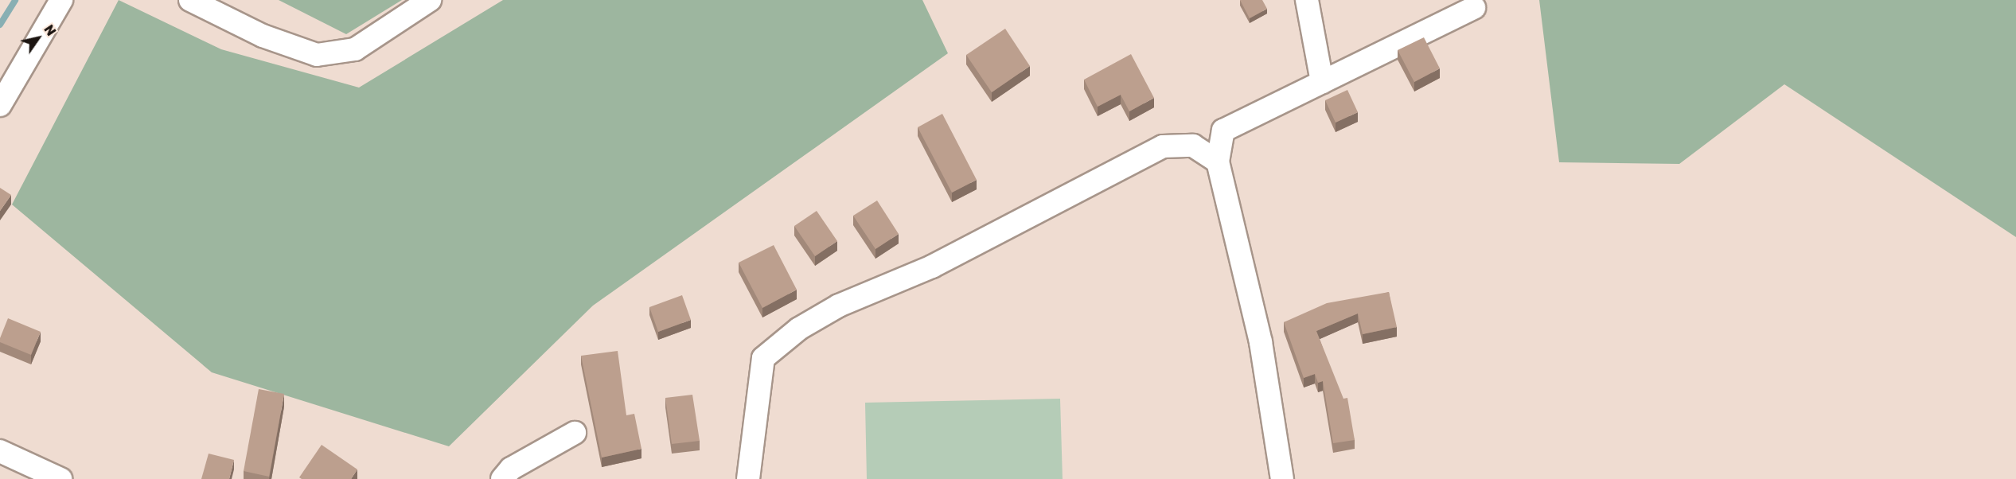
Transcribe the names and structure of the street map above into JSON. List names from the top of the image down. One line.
{"north":"top right"}
